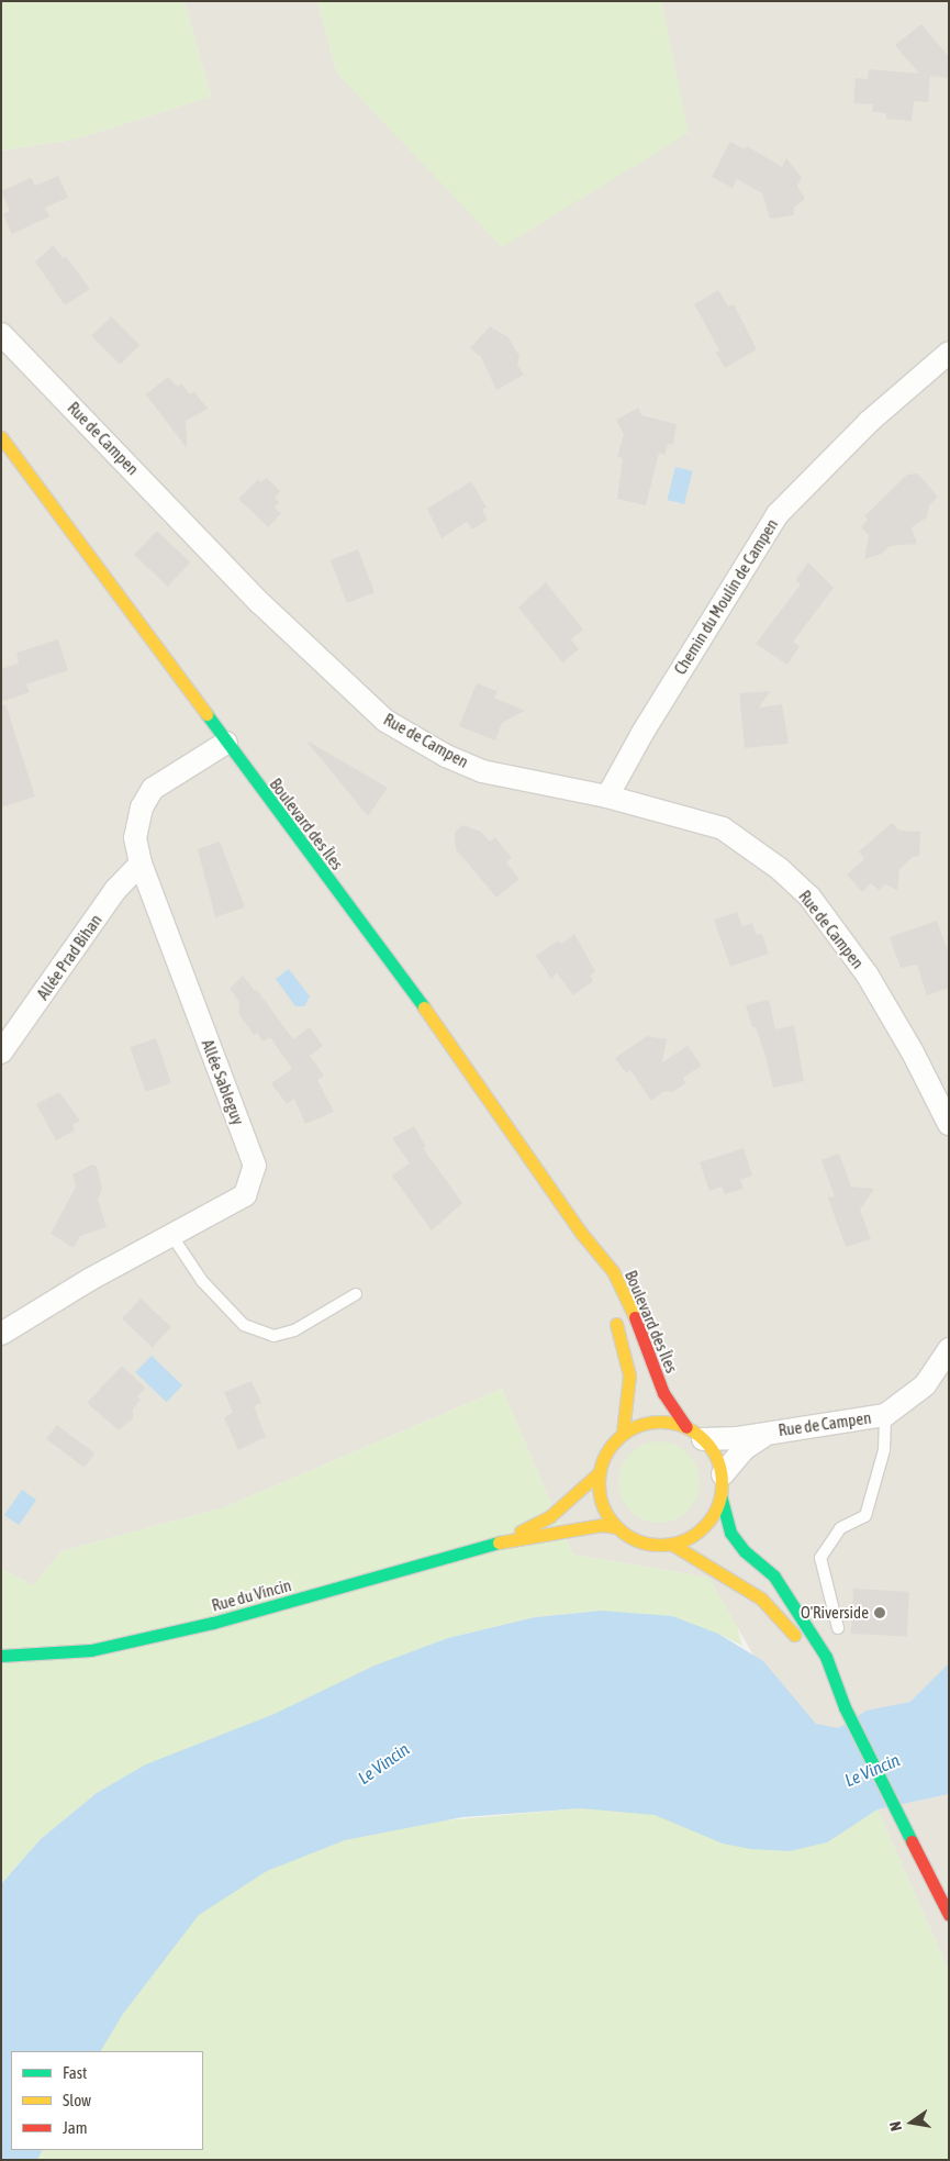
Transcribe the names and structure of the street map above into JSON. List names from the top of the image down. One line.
{"streets":{"main road":["Boulevard des Îles","Rue du Vincin"],"street":["Rue de Campen","Chemin du Moulin de Campen","Allée Prad Bihan","Allée Sableguy"]},"crossings":[["Rue de Campen","Chemin du Moulin de Campen"],["Rue de Campen","Boulevard des Îles"],["Rue de Campen","Rue du Vincin"],["Boulevard des Îles","Allée Sableguy"],["Boulevard des Îles","Rue du Vincin"],["Allée Prad Bihan","Allée Sableguy"]],"water":["Le Vincin"],"places":["O'Riverside"],"legend":["Fast","Slow","Jam"],"north":"left"}
